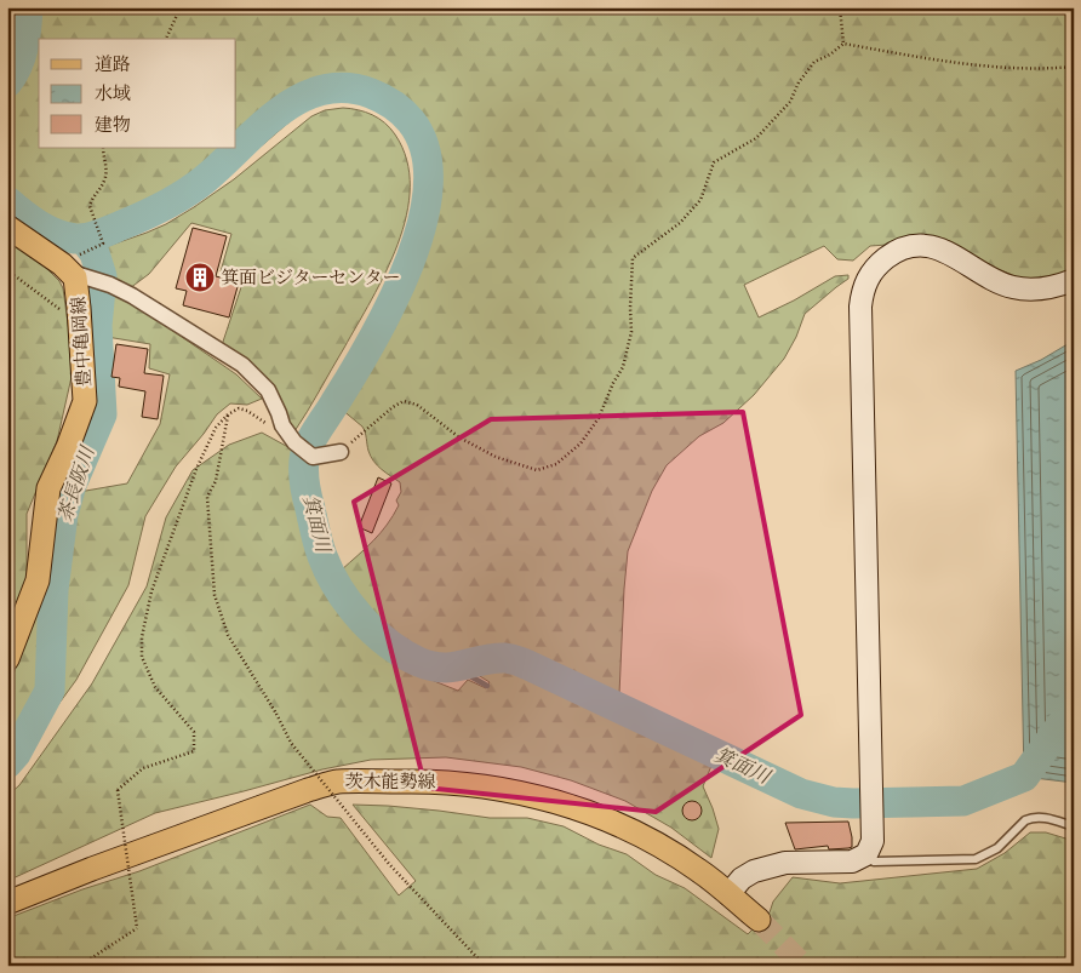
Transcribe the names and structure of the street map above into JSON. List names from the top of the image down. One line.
{"streets":{"main road":["豊中亀岡線","茨木能勢線"]},"water":["茶長阪川","箕面川"],"places":{"building":["箕面ビジターセンター"]},"legend":["道路","水域","建物"]}
